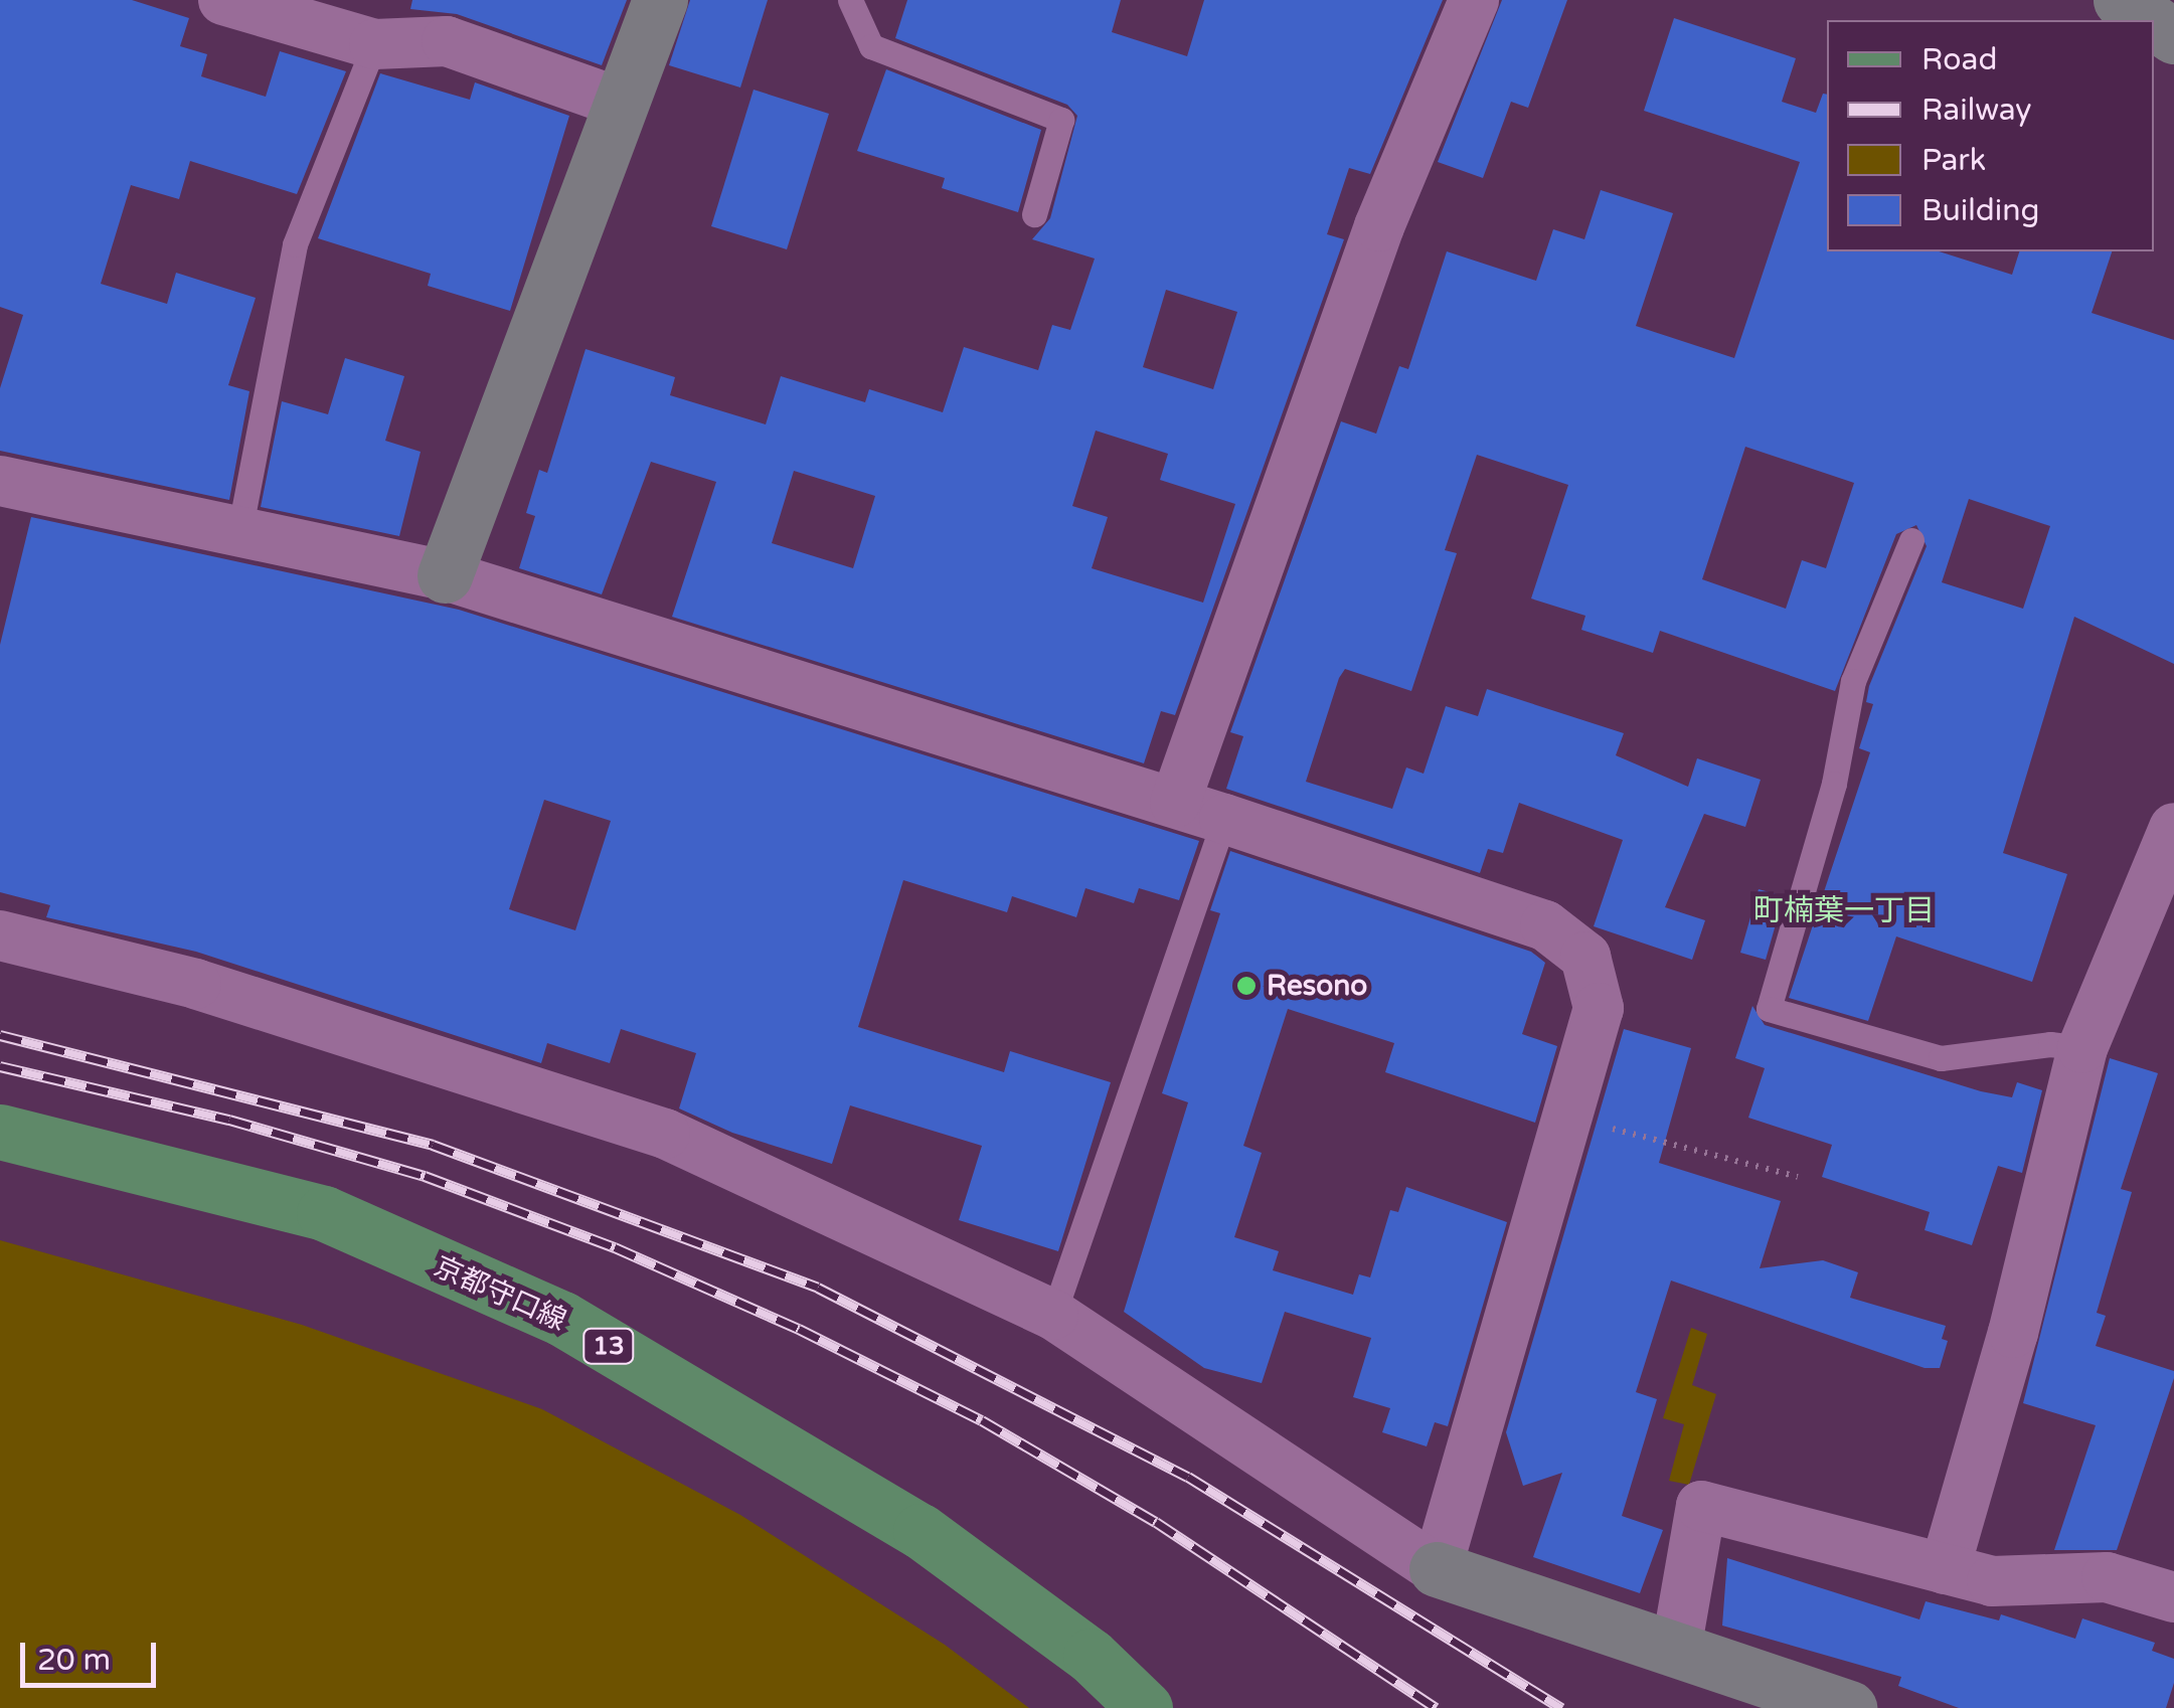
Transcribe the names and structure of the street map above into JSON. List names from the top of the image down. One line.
{"streets":{"main road":["京都守口線","13"]},"districts":["町楠葉一丁目"],"places":["Resono"],"legend":["Road","Railway","Park","Building"],"scale_bar":"20 m"}
